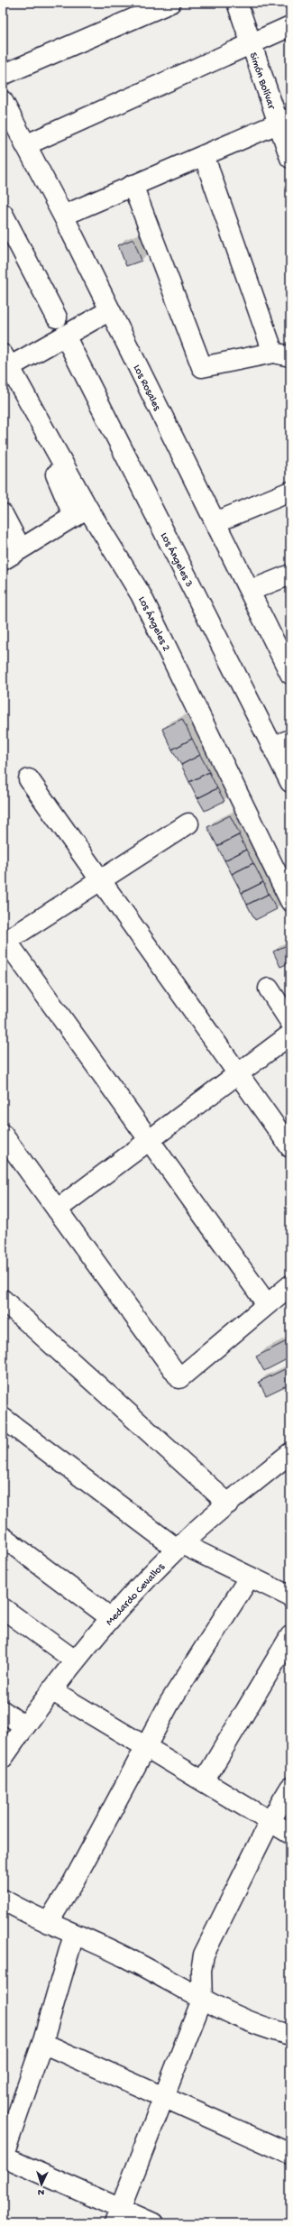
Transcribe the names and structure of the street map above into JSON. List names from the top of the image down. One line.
{"streets":{"street":["Simón Bolívar","Los Rosales","Los Ángeles 3","Los Ángeles 2","Medardo Cevallos"]},"north":"bottom"}
